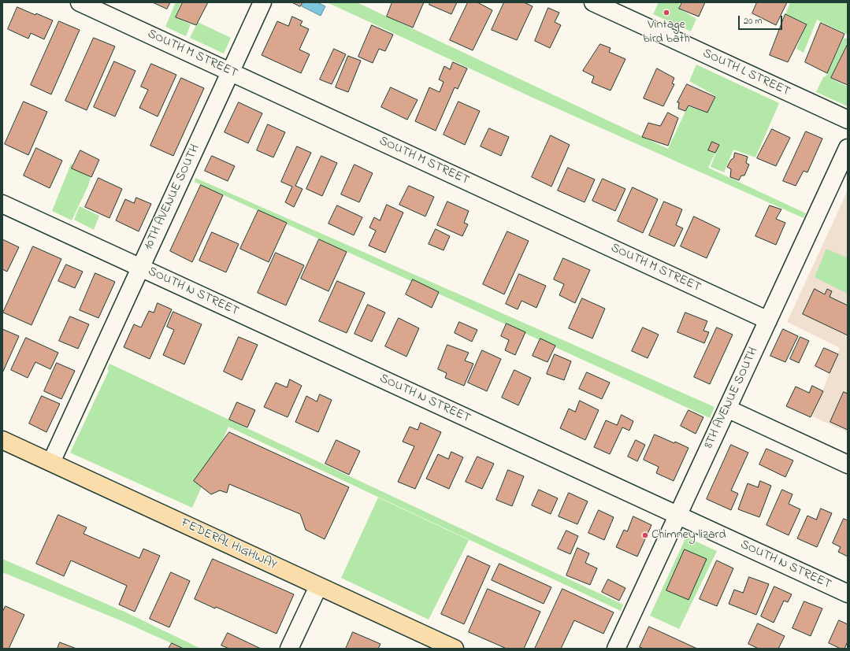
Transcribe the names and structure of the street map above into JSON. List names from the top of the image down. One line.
{"streets":{"main road":["FEDERAL HIGHWAY"],"street":["SOUTH M STREET","SOUTH L STREET","10TH AVENUE SOUTH","SOUTH N STREET","8TH AVENUE SOUTH"]},"crossings":[["SOUTH M STREET","10TH AVENUE SOUTH"],["SOUTH M STREET","8TH AVENUE SOUTH"],["10TH AVENUE SOUTH","SOUTH N STREET"],["10TH AVENUE SOUTH","FEDERAL HIGHWAY"],["SOUTH N STREET","8TH AVENUE SOUTH"]],"places":["Vintage bird bath","Chimney lizard"],"scale_bar":"20 m"}
